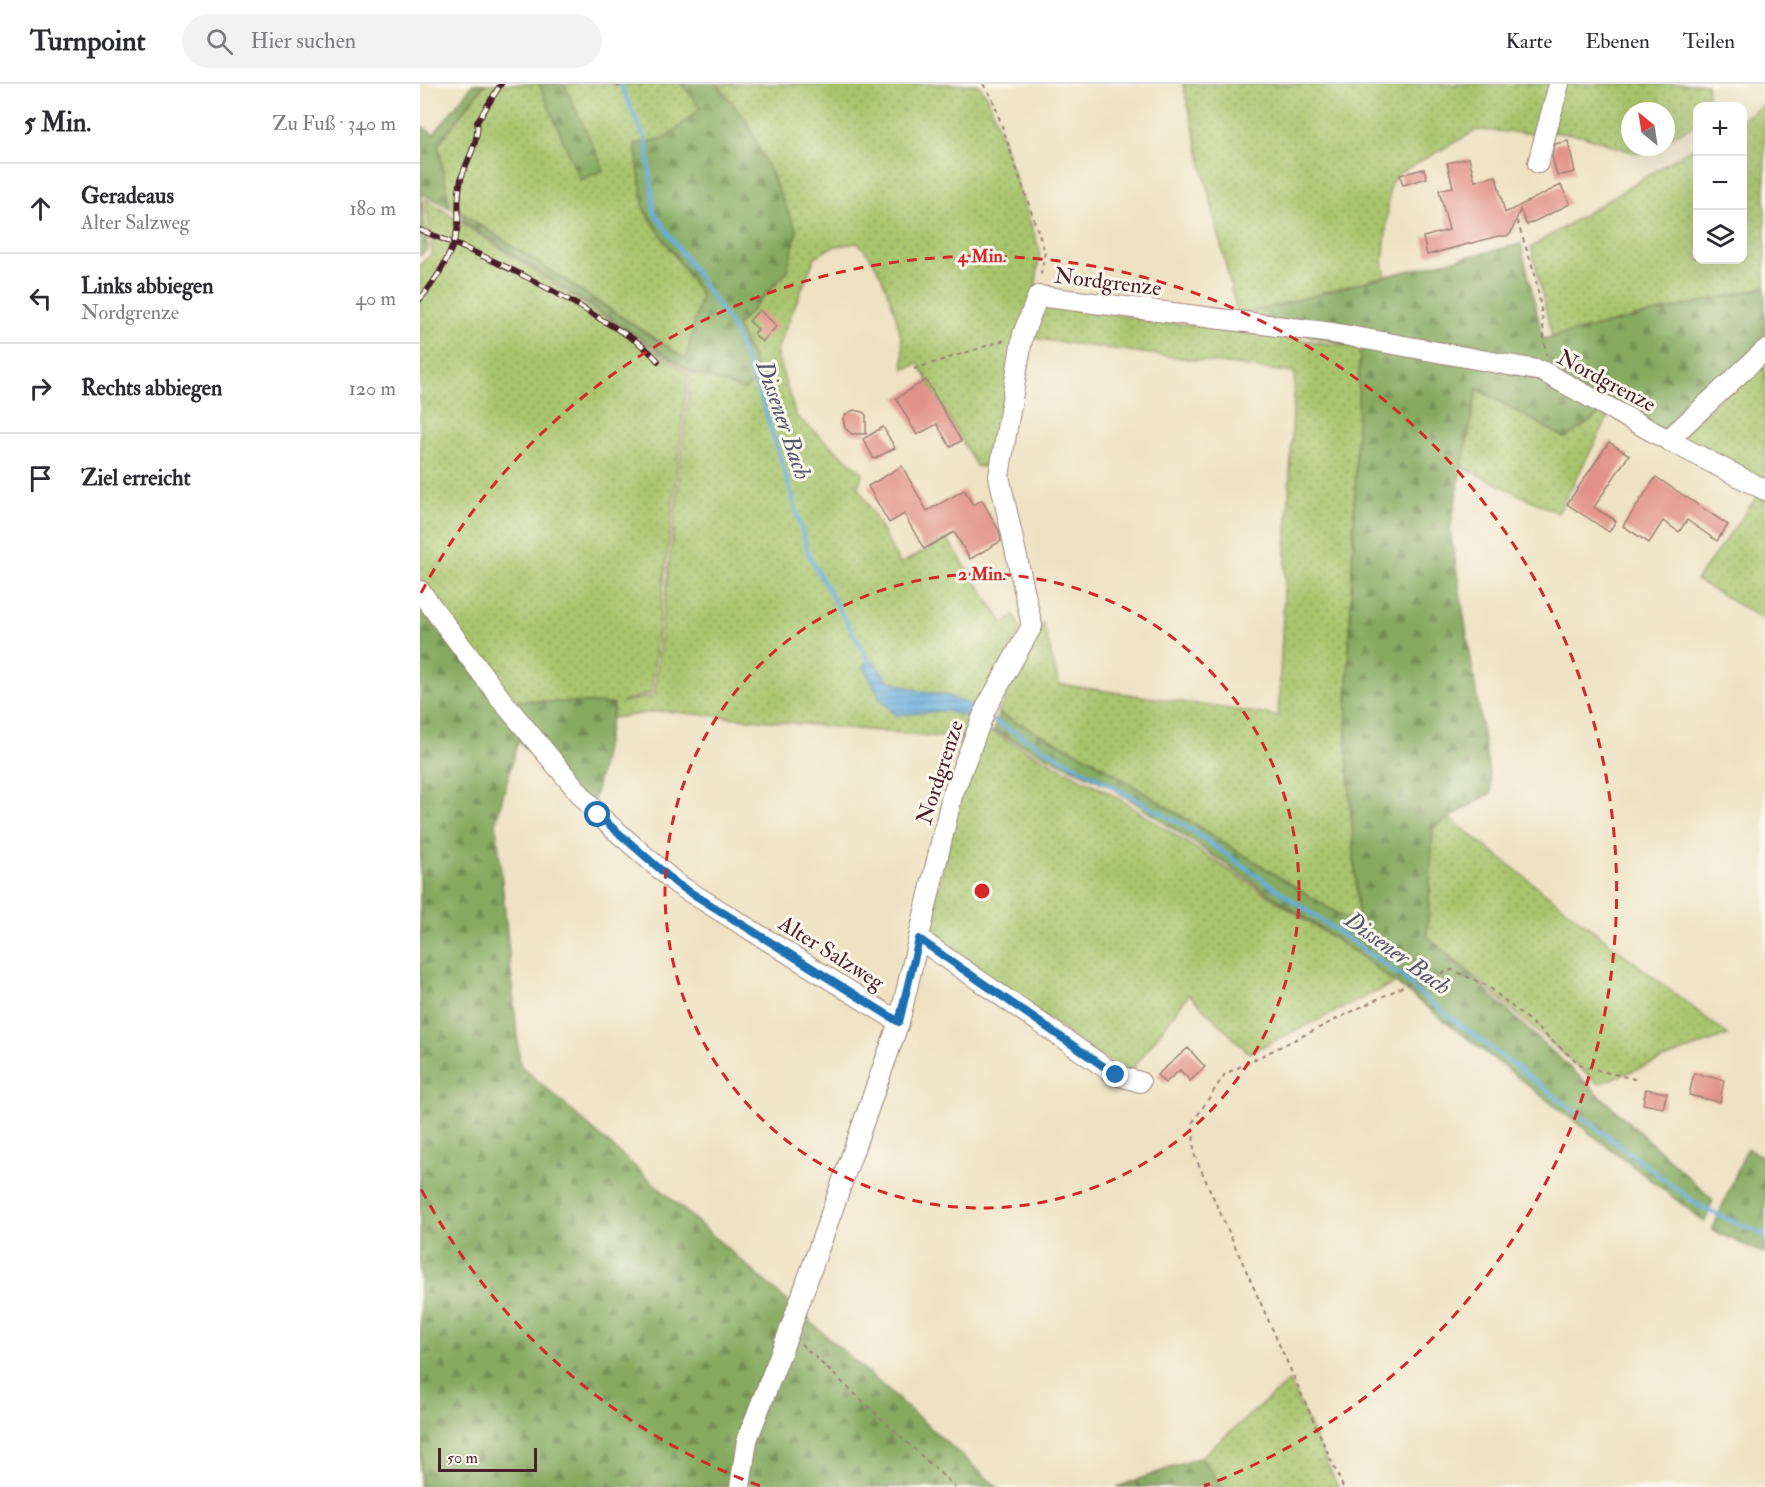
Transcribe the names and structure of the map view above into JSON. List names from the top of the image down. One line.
{"streets":{"street":["Nordgrenze","Alter Salzweg"]},"crossings":[["Nordgrenze","Alter Salzweg"]],"water":["Dissener Bach"],"scale_bar":"50 m","north":"top left","page":{"header":"Turnpoint","search":"Hier suchen","nav":["Karte","Ebenen","Teilen"],"heading":["5 Min.","Zu Fuß · 340 m"],"map_buttons":["+","−"],"list":[["Geradeaus","Alter Salzweg","180 m"],["Links abbiegen","Nordgrenze","40 m"],["Rechts abbiegen","120 m"],"Ziel erreicht"],"scale":"50 m"},"rings":["4 Min.","2 Min."]}
